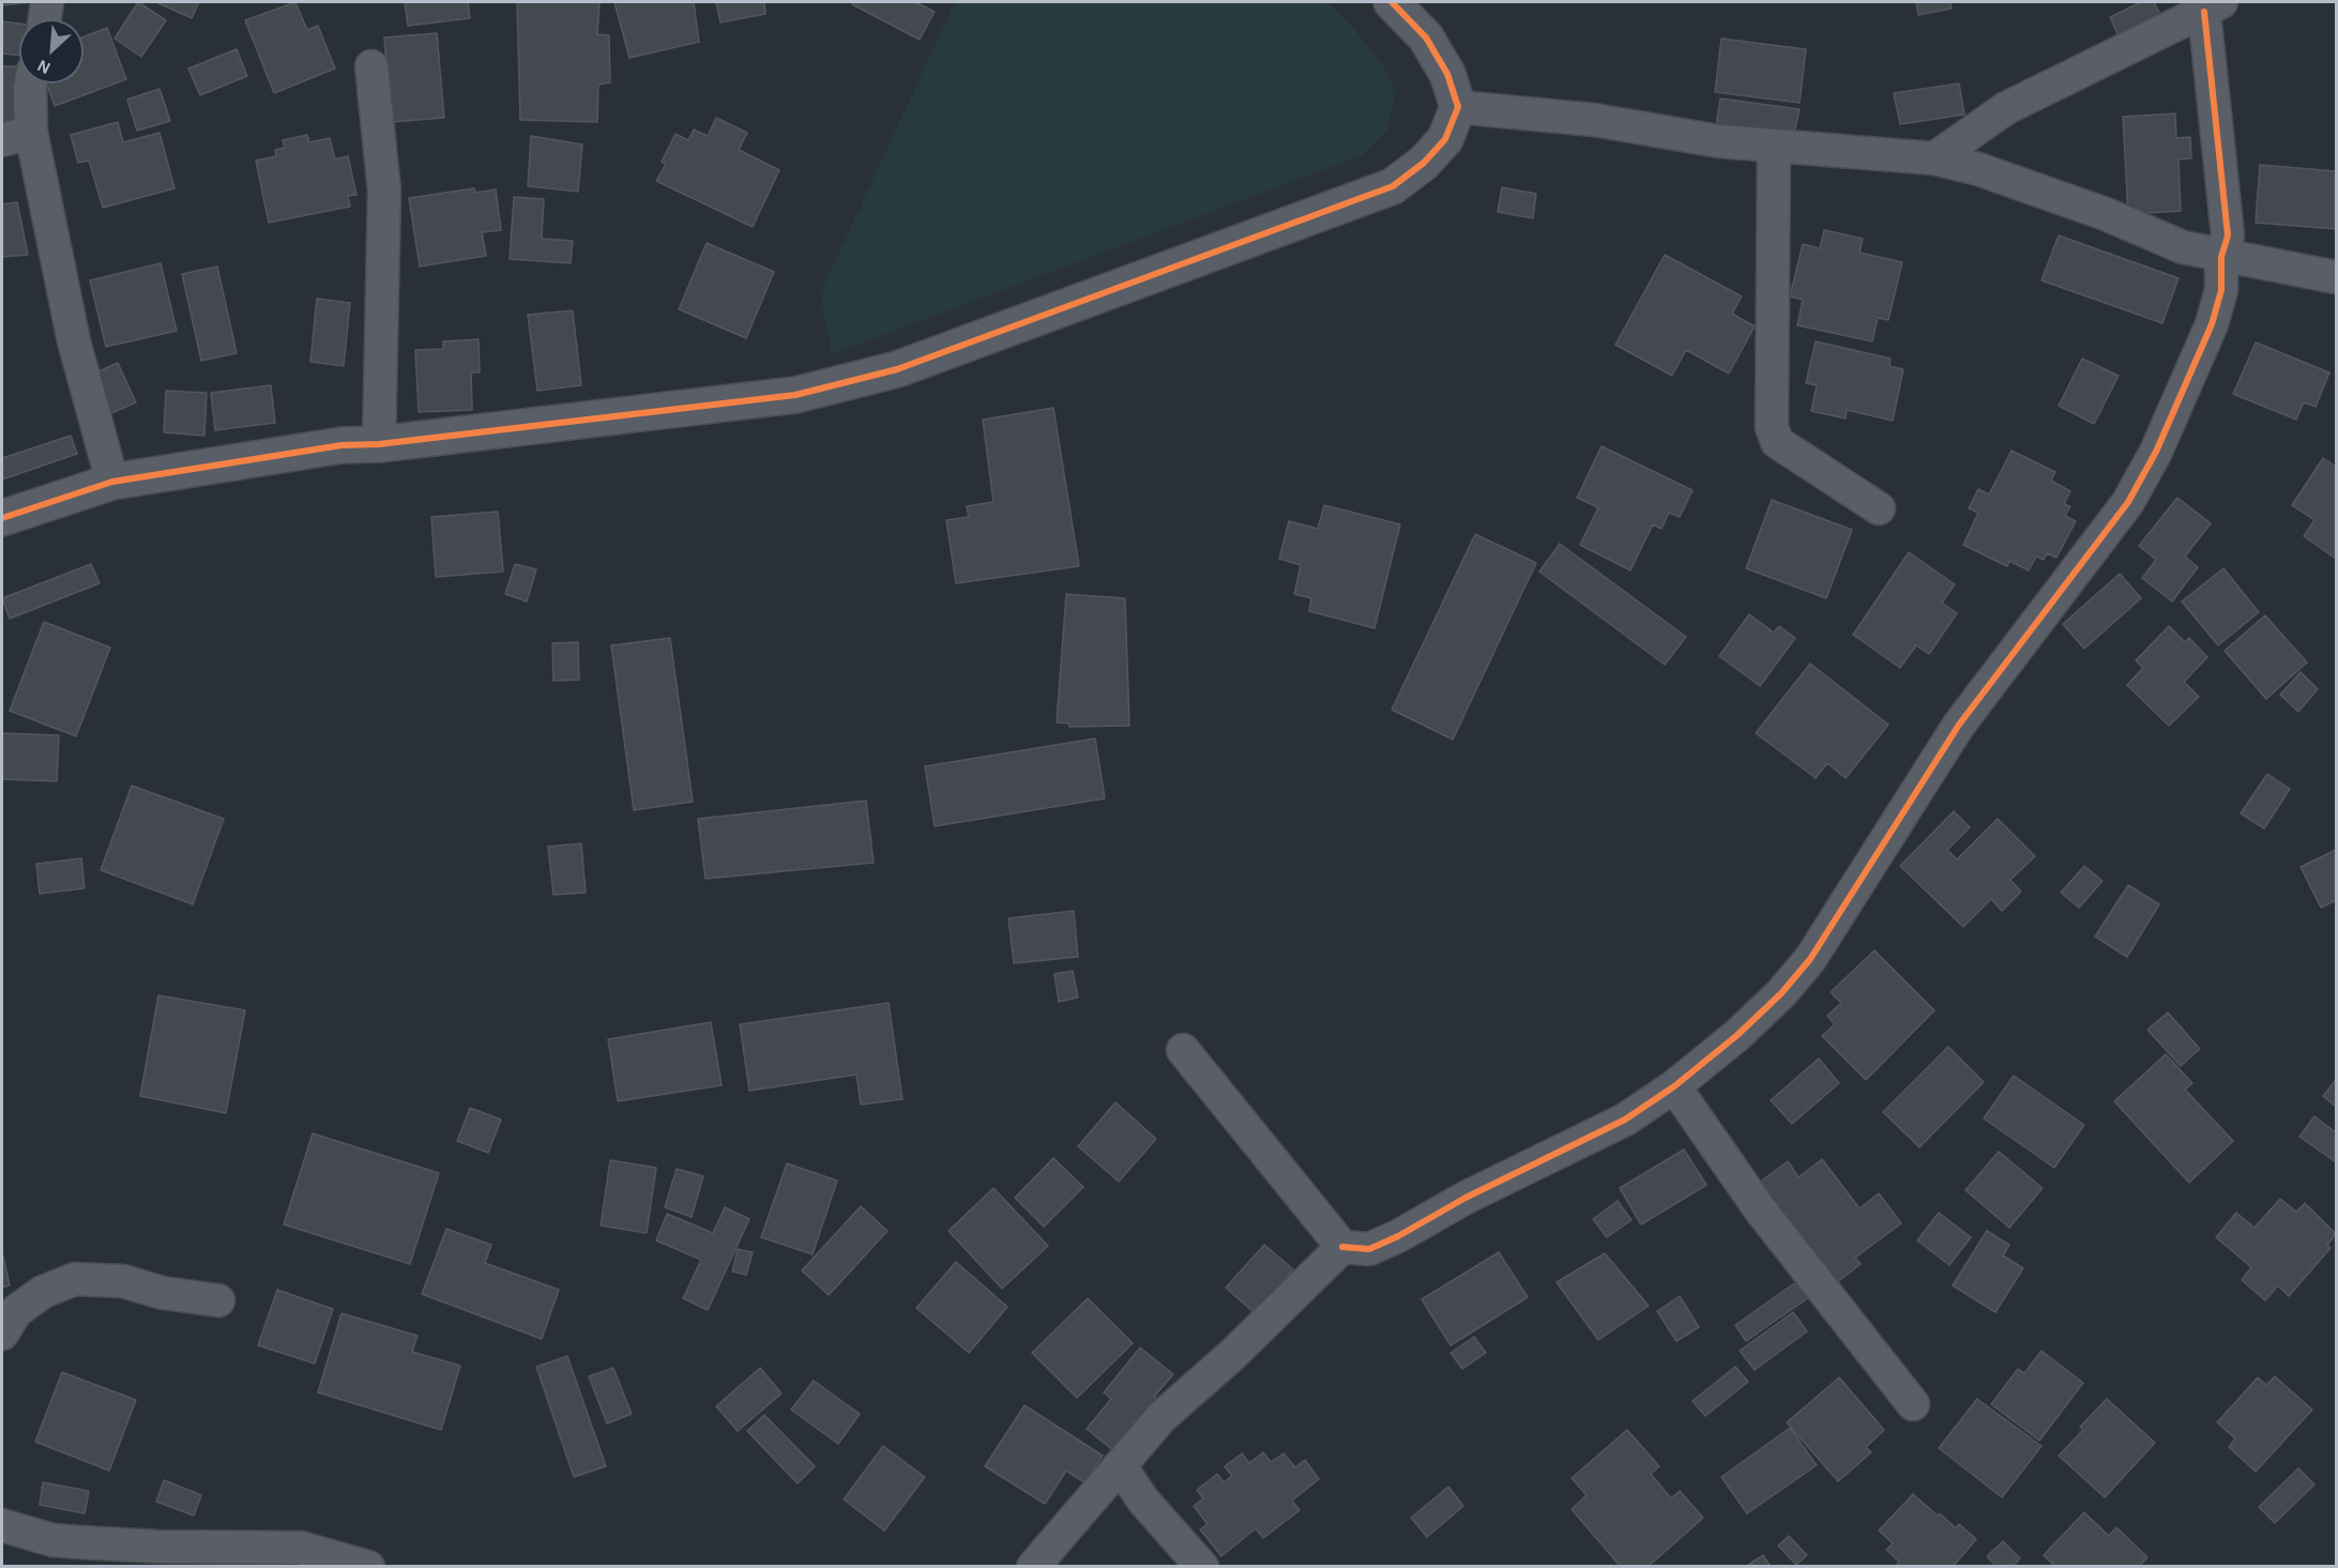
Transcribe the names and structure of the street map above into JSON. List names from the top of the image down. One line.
{"north":"bottom left"}
